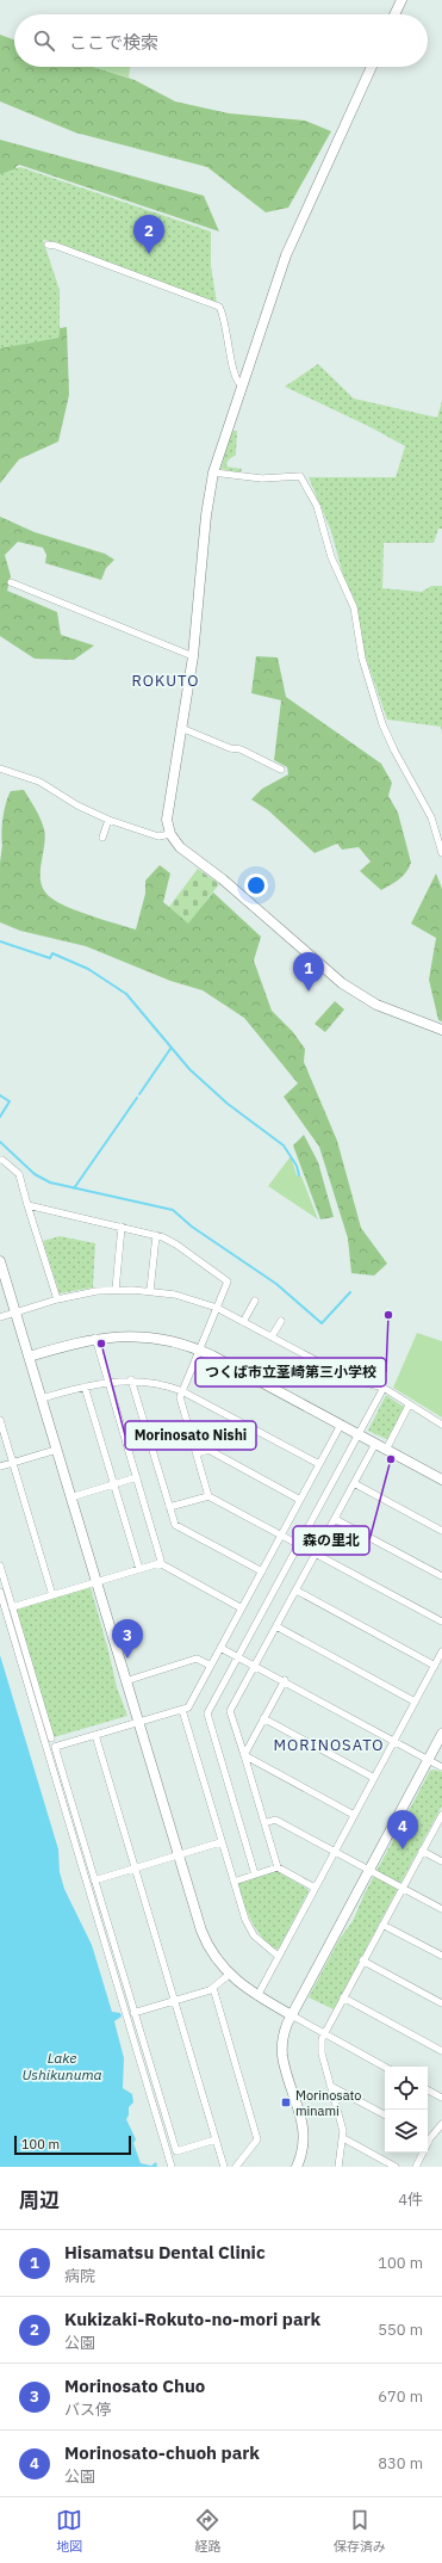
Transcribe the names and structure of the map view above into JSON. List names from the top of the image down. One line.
{"districts":["ROKUTO","MORINOSATO"],"water":["Lake Ushikunuma"],"places":{"other":["つくば市立茎崎第三小学校","Morinosato Nishi","森の里北"],"transit":["Morinosato minami"]},"scale_bar":"100 m","page":{"search":"ここで検索","pins":["2","1","3","4"],"scale":"100 m","heading":["周辺","4件"],"list":[{"mark":"1","name":"Hisamatsu Dental Clinic","note":"病院","value":"100 m"},{"mark":"2","name":"Kukizaki-Rokuto-no-mori park","note":"公園","value":"550 m"},{"mark":"3","name":"Morinosato Chuo","note":"バス停","value":"670 m"},{"mark":"4","name":"Morinosato-chuoh park","note":"公園","value":"830 m"}],"nav":["地図","経路","保存済み"]}}
